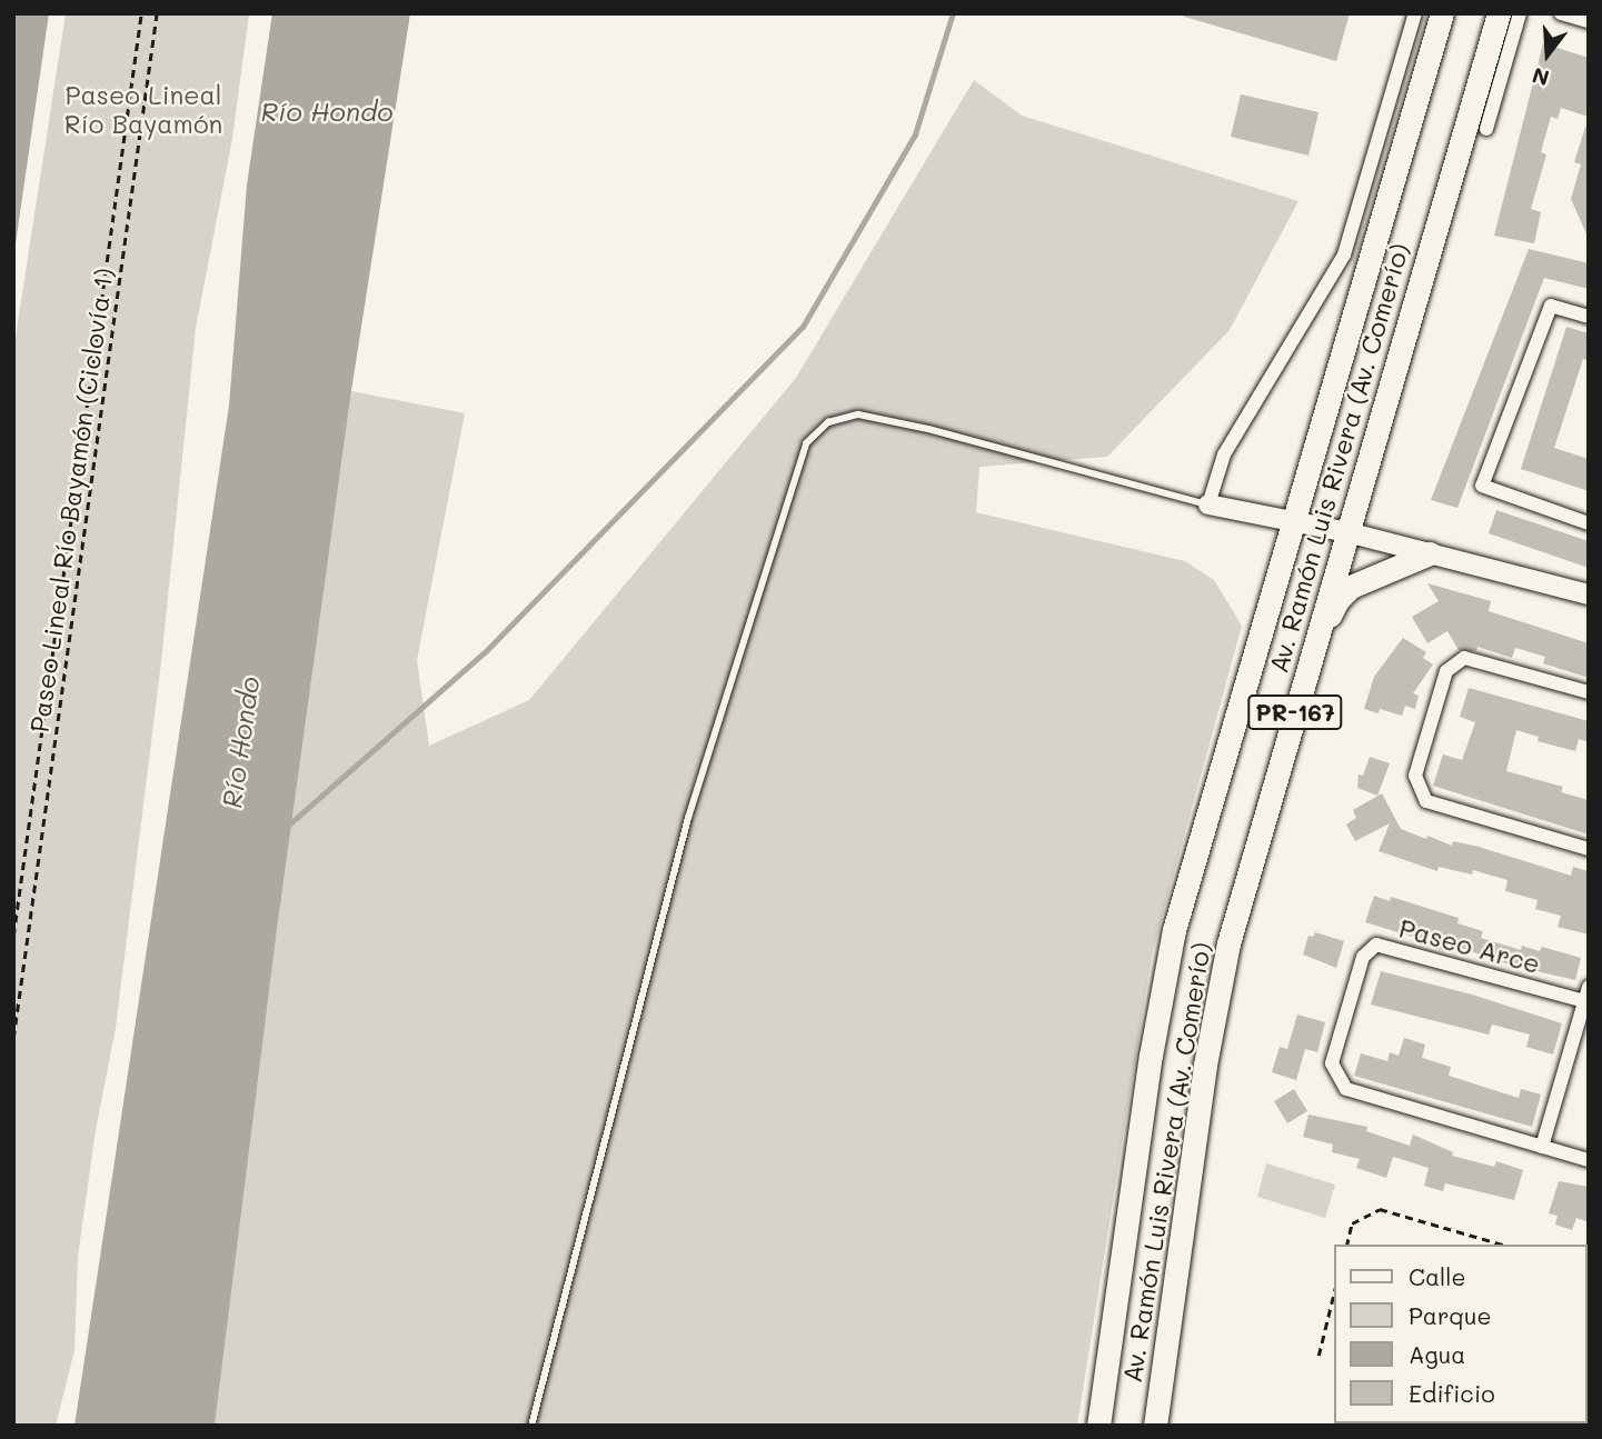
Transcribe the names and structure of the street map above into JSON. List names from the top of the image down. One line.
{"streets":{"main road":["Av. Ramón Luis Rivera (Av. Comerío)","PR-167"],"street":["Paseo Arce"],"path":["Paseo Lineal Río Bayamón (Ciclovía 1)"]},"water":["Río Hondo"],"parks":["Paseo Lineal Río Bayamón"],"legend":["Calle","Parque","Agua","Edificio"],"north":"bottom"}
